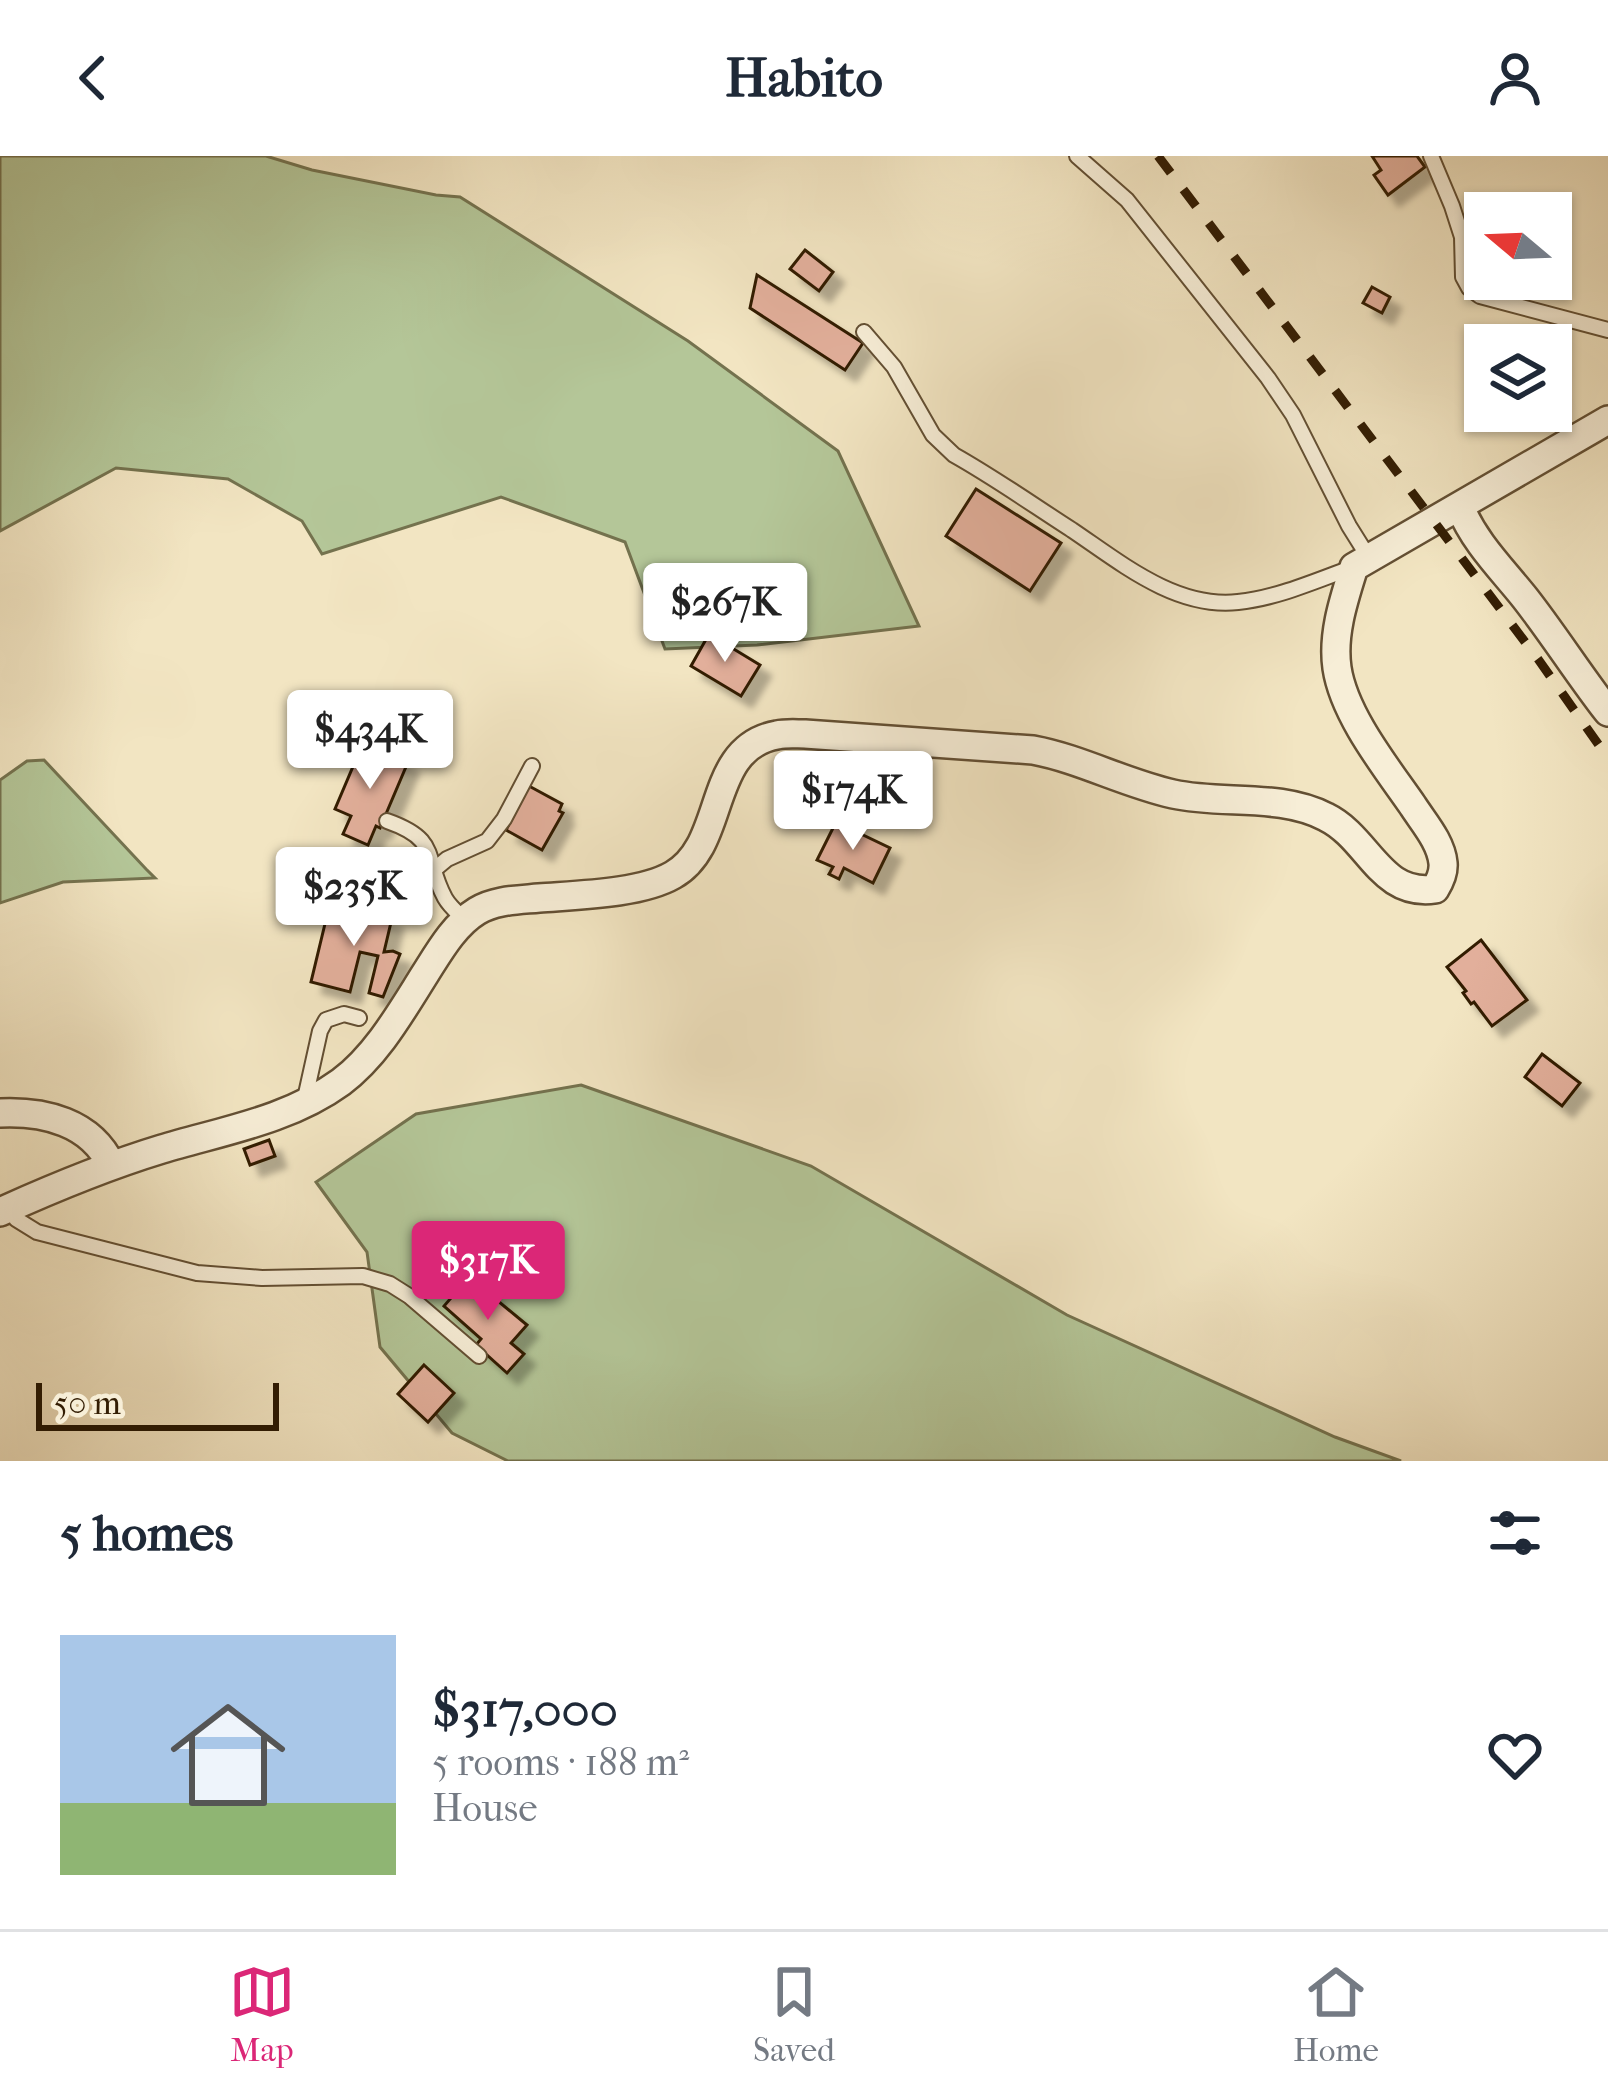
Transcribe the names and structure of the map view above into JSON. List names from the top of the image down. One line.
{"scale_bar":"50 m","north":"left","page":{"header":"Habito","price":["$267K","$434K","$174K","$235K","$317K"],"scale":"50 m","heading":"5 homes","list":[{"name":"$317,000","note":"5 rooms · 188 m² · House"}],"tabs":["Map","Saved","Home"]}}
